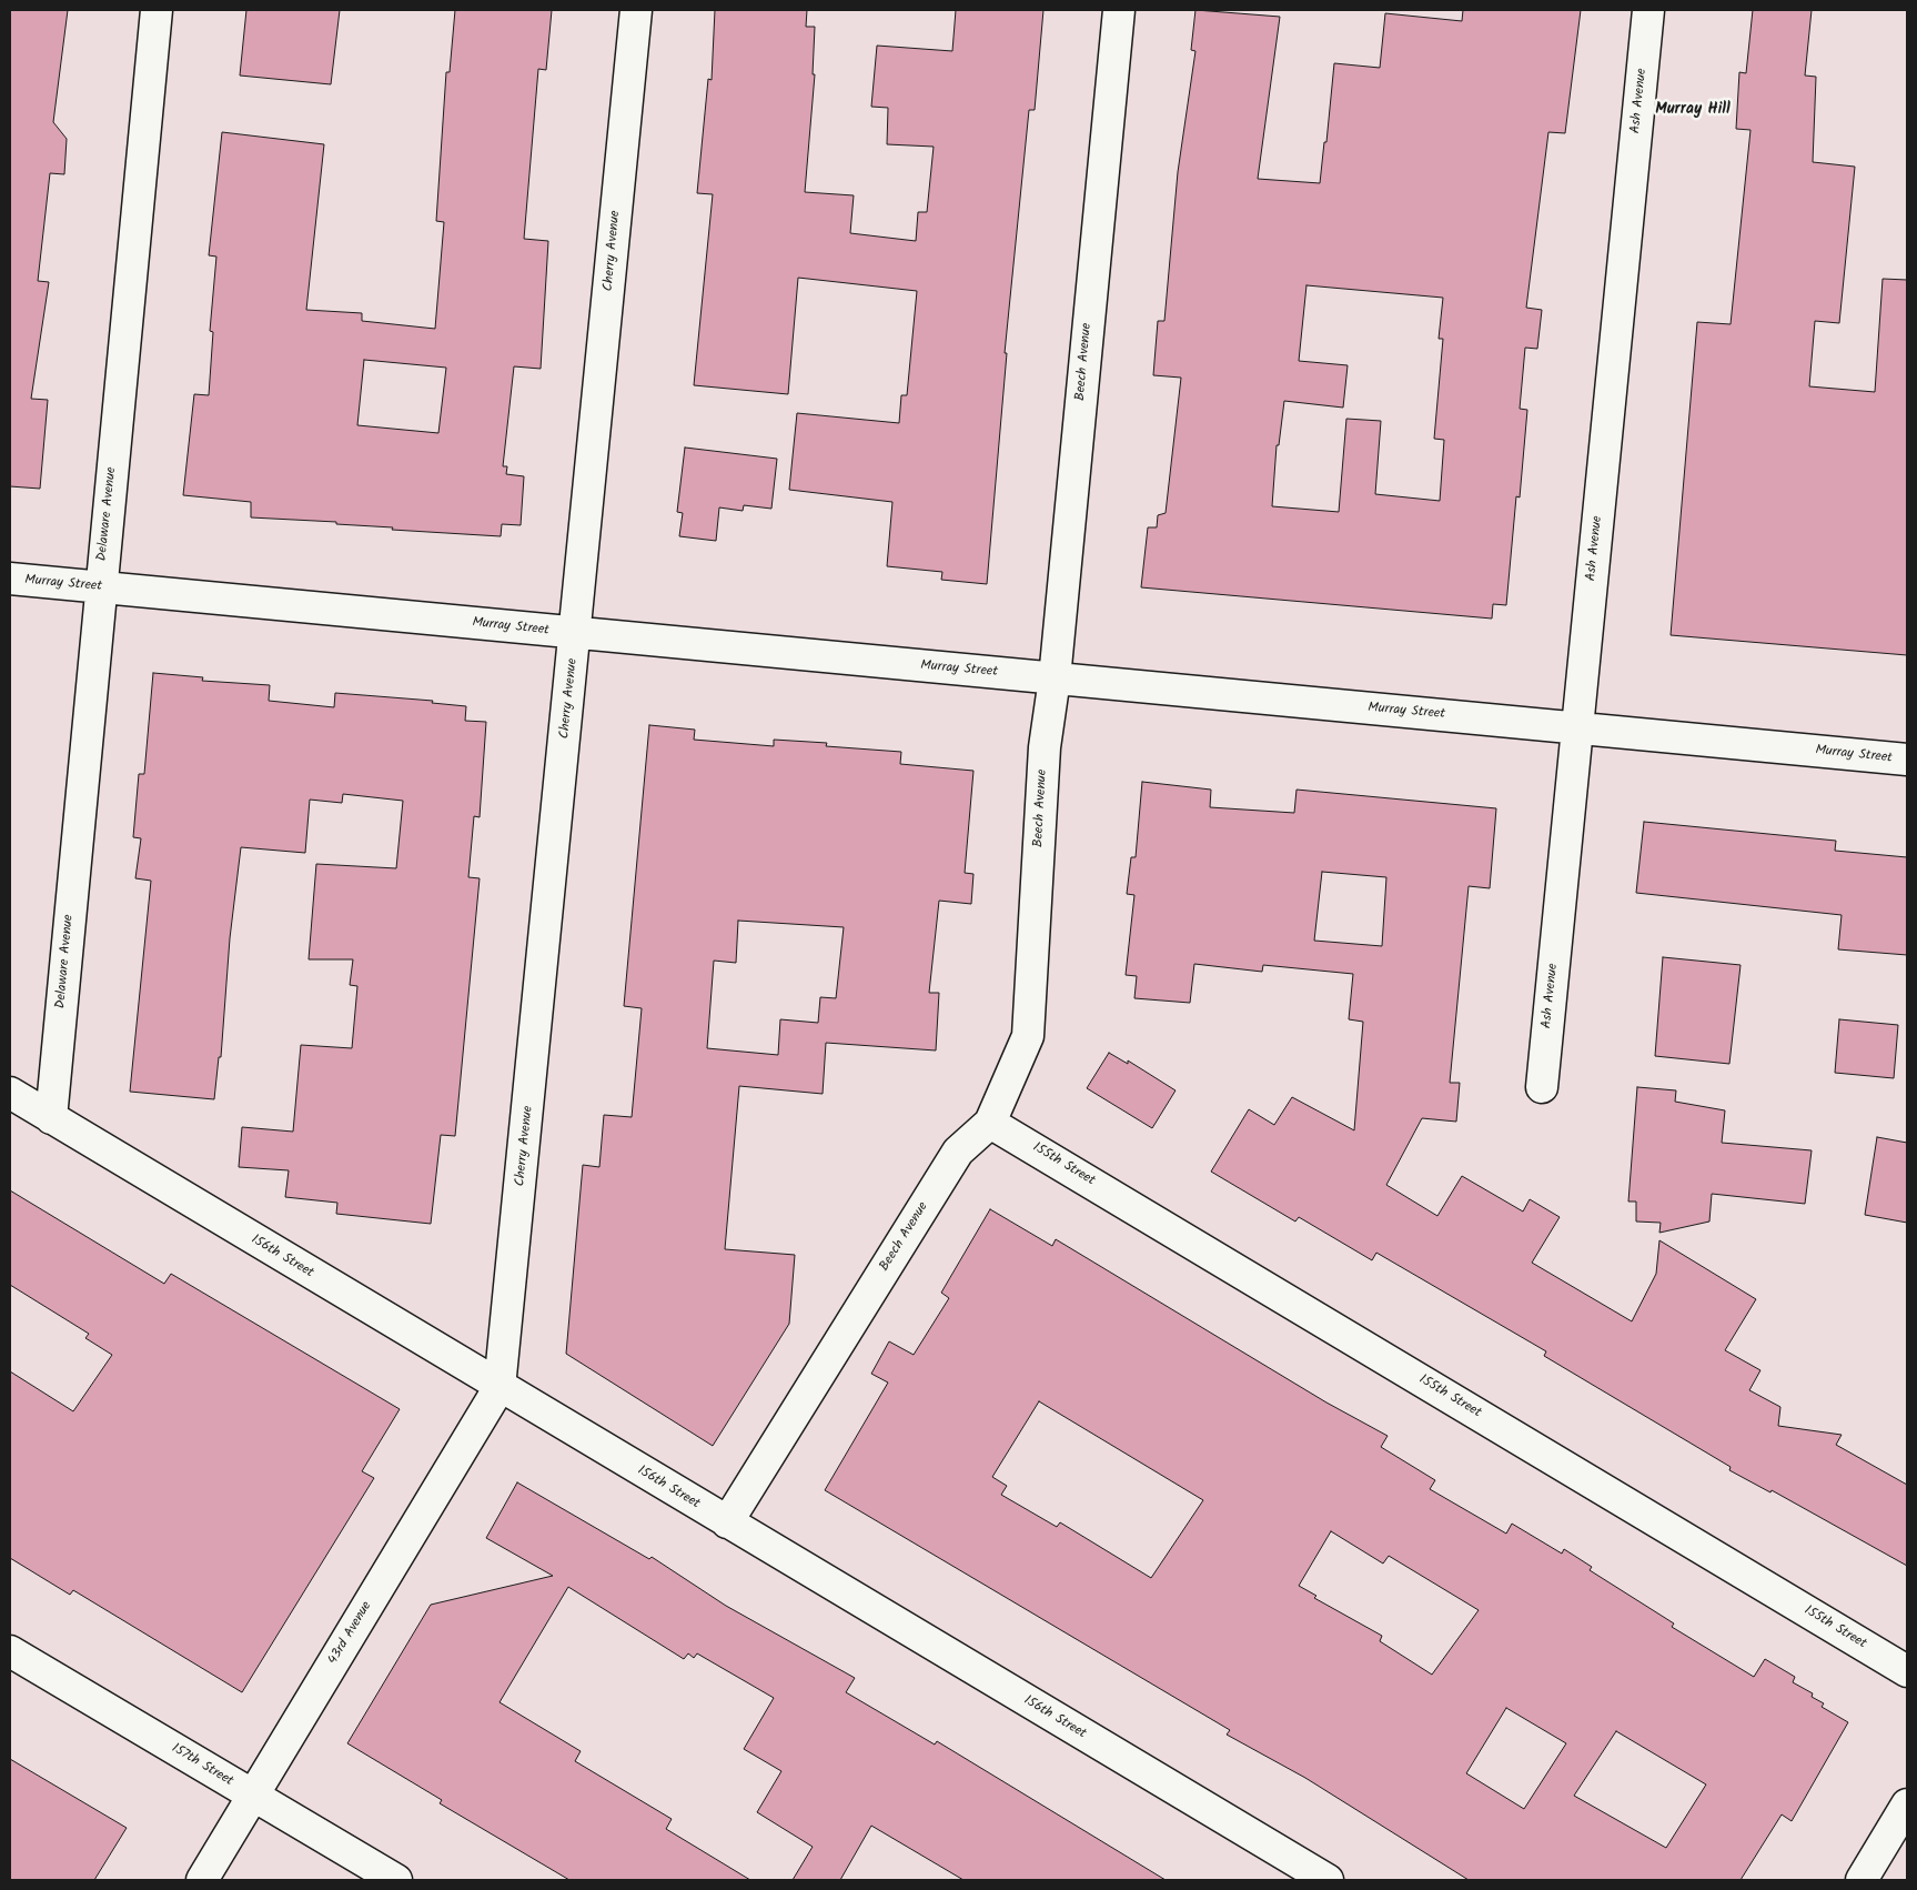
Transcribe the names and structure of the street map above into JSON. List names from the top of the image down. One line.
{"streets":{"street":["Ash Avenue","Cherry Avenue","Beech Avenue","Delaware Avenue","Murray Street","155th Street","156th Street","43rd Avenue","157th Street"]},"crossings":[["Ash Avenue","Murray Street"],["Cherry Avenue","Murray Street"],["Cherry Avenue","156th Street"],["Cherry Avenue","43rd Avenue"],["Beech Avenue","Murray Street"],["Beech Avenue","155th Street"],["Beech Avenue","156th Street"],["Delaware Avenue","Murray Street"],["Delaware Avenue","156th Street"],["156th Street","43rd Avenue"],["43rd Avenue","157th Street"]],"districts":["Murray Hill"]}
